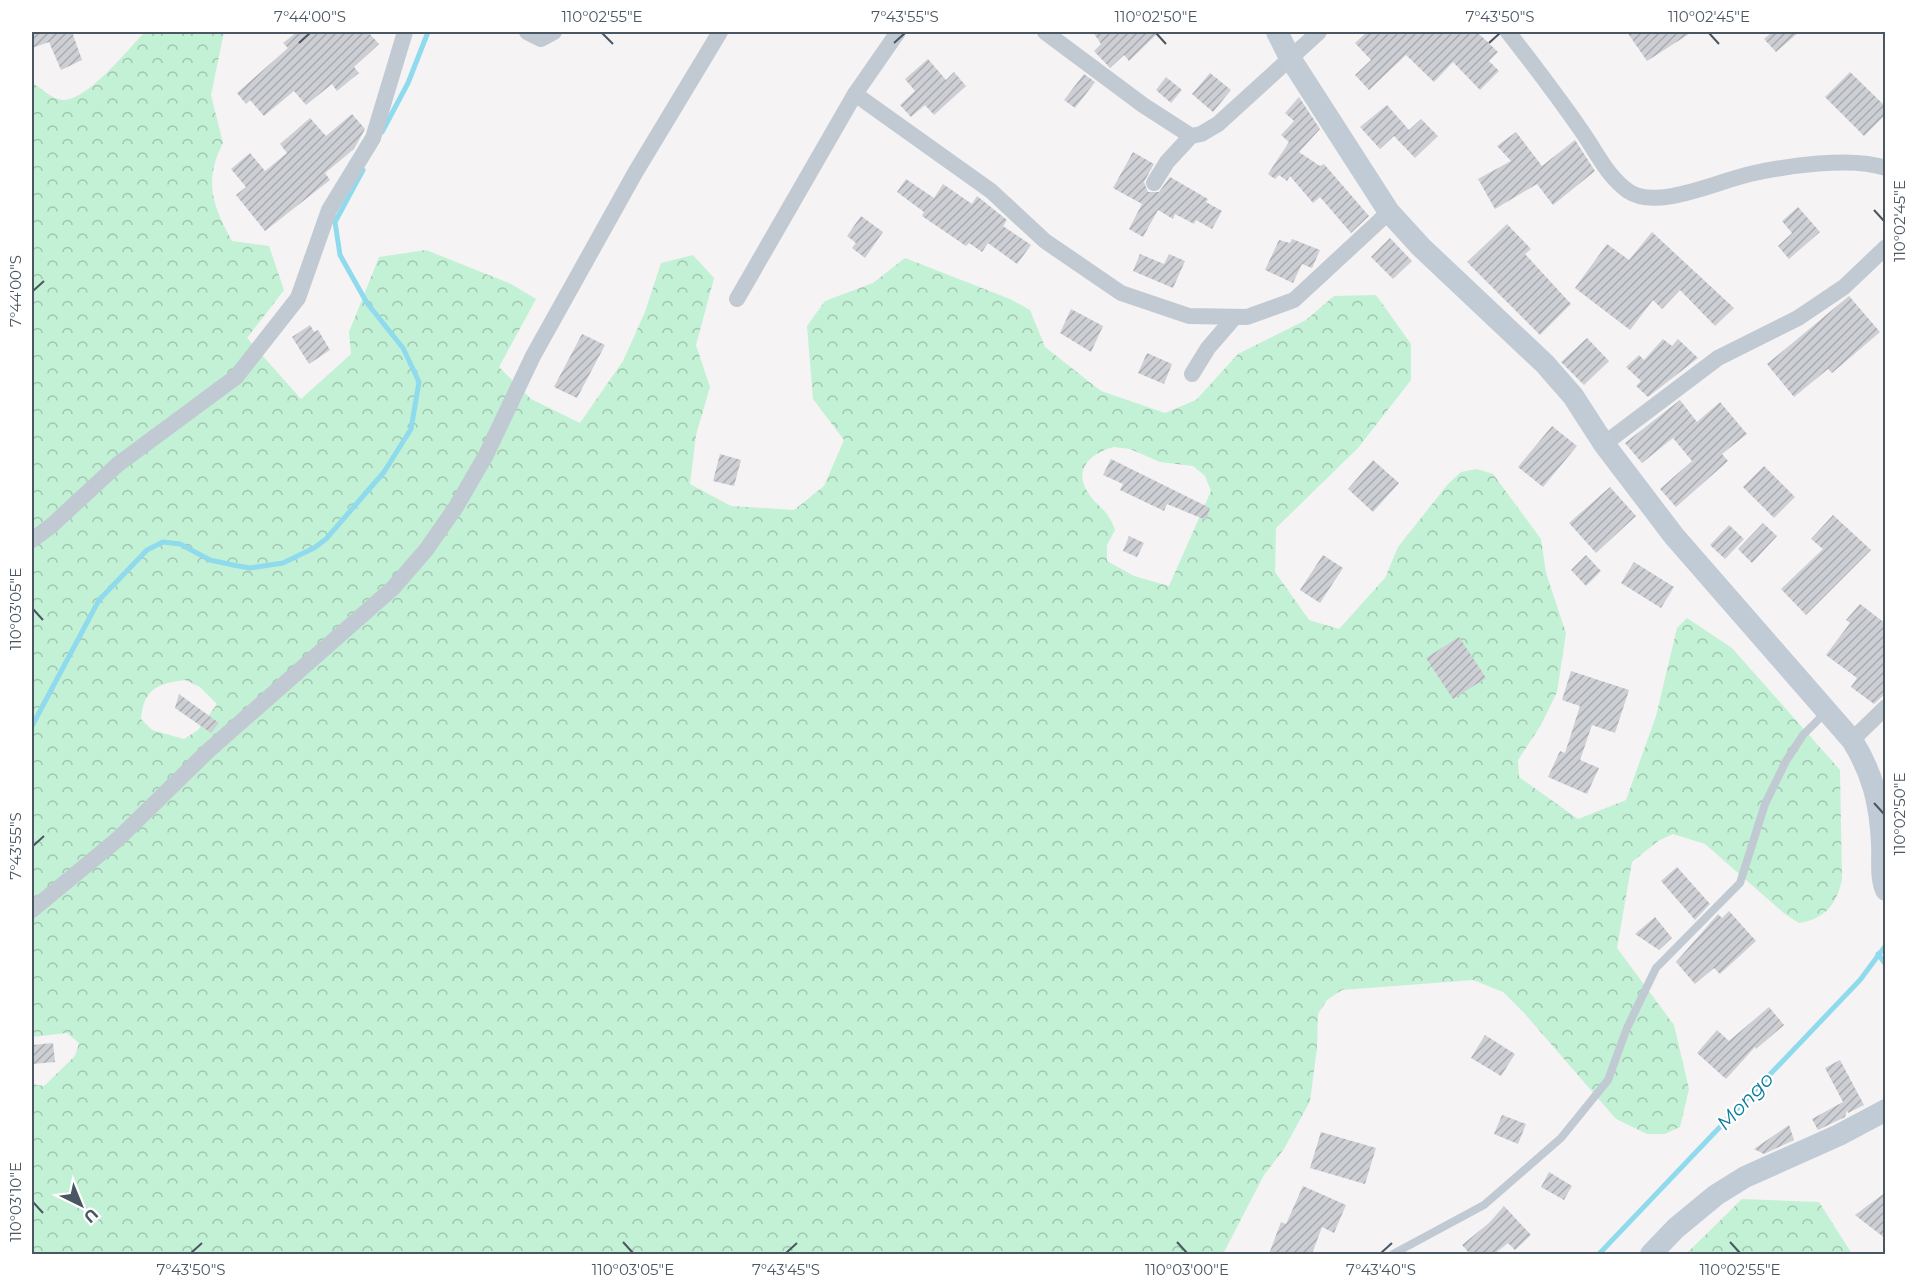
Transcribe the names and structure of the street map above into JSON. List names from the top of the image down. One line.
{"water":["Mongo"],"north":"bottom right","coordinates":["7°44'00\"S","110°02'55\"E","7°43'55\"S","110°02'50\"E","7°43'50\"S","110°02'45\"E","110°03'05\"E","110°03'10\"E","7°43'45\"S","110°03'00\"E","7°43'40\"S"]}
